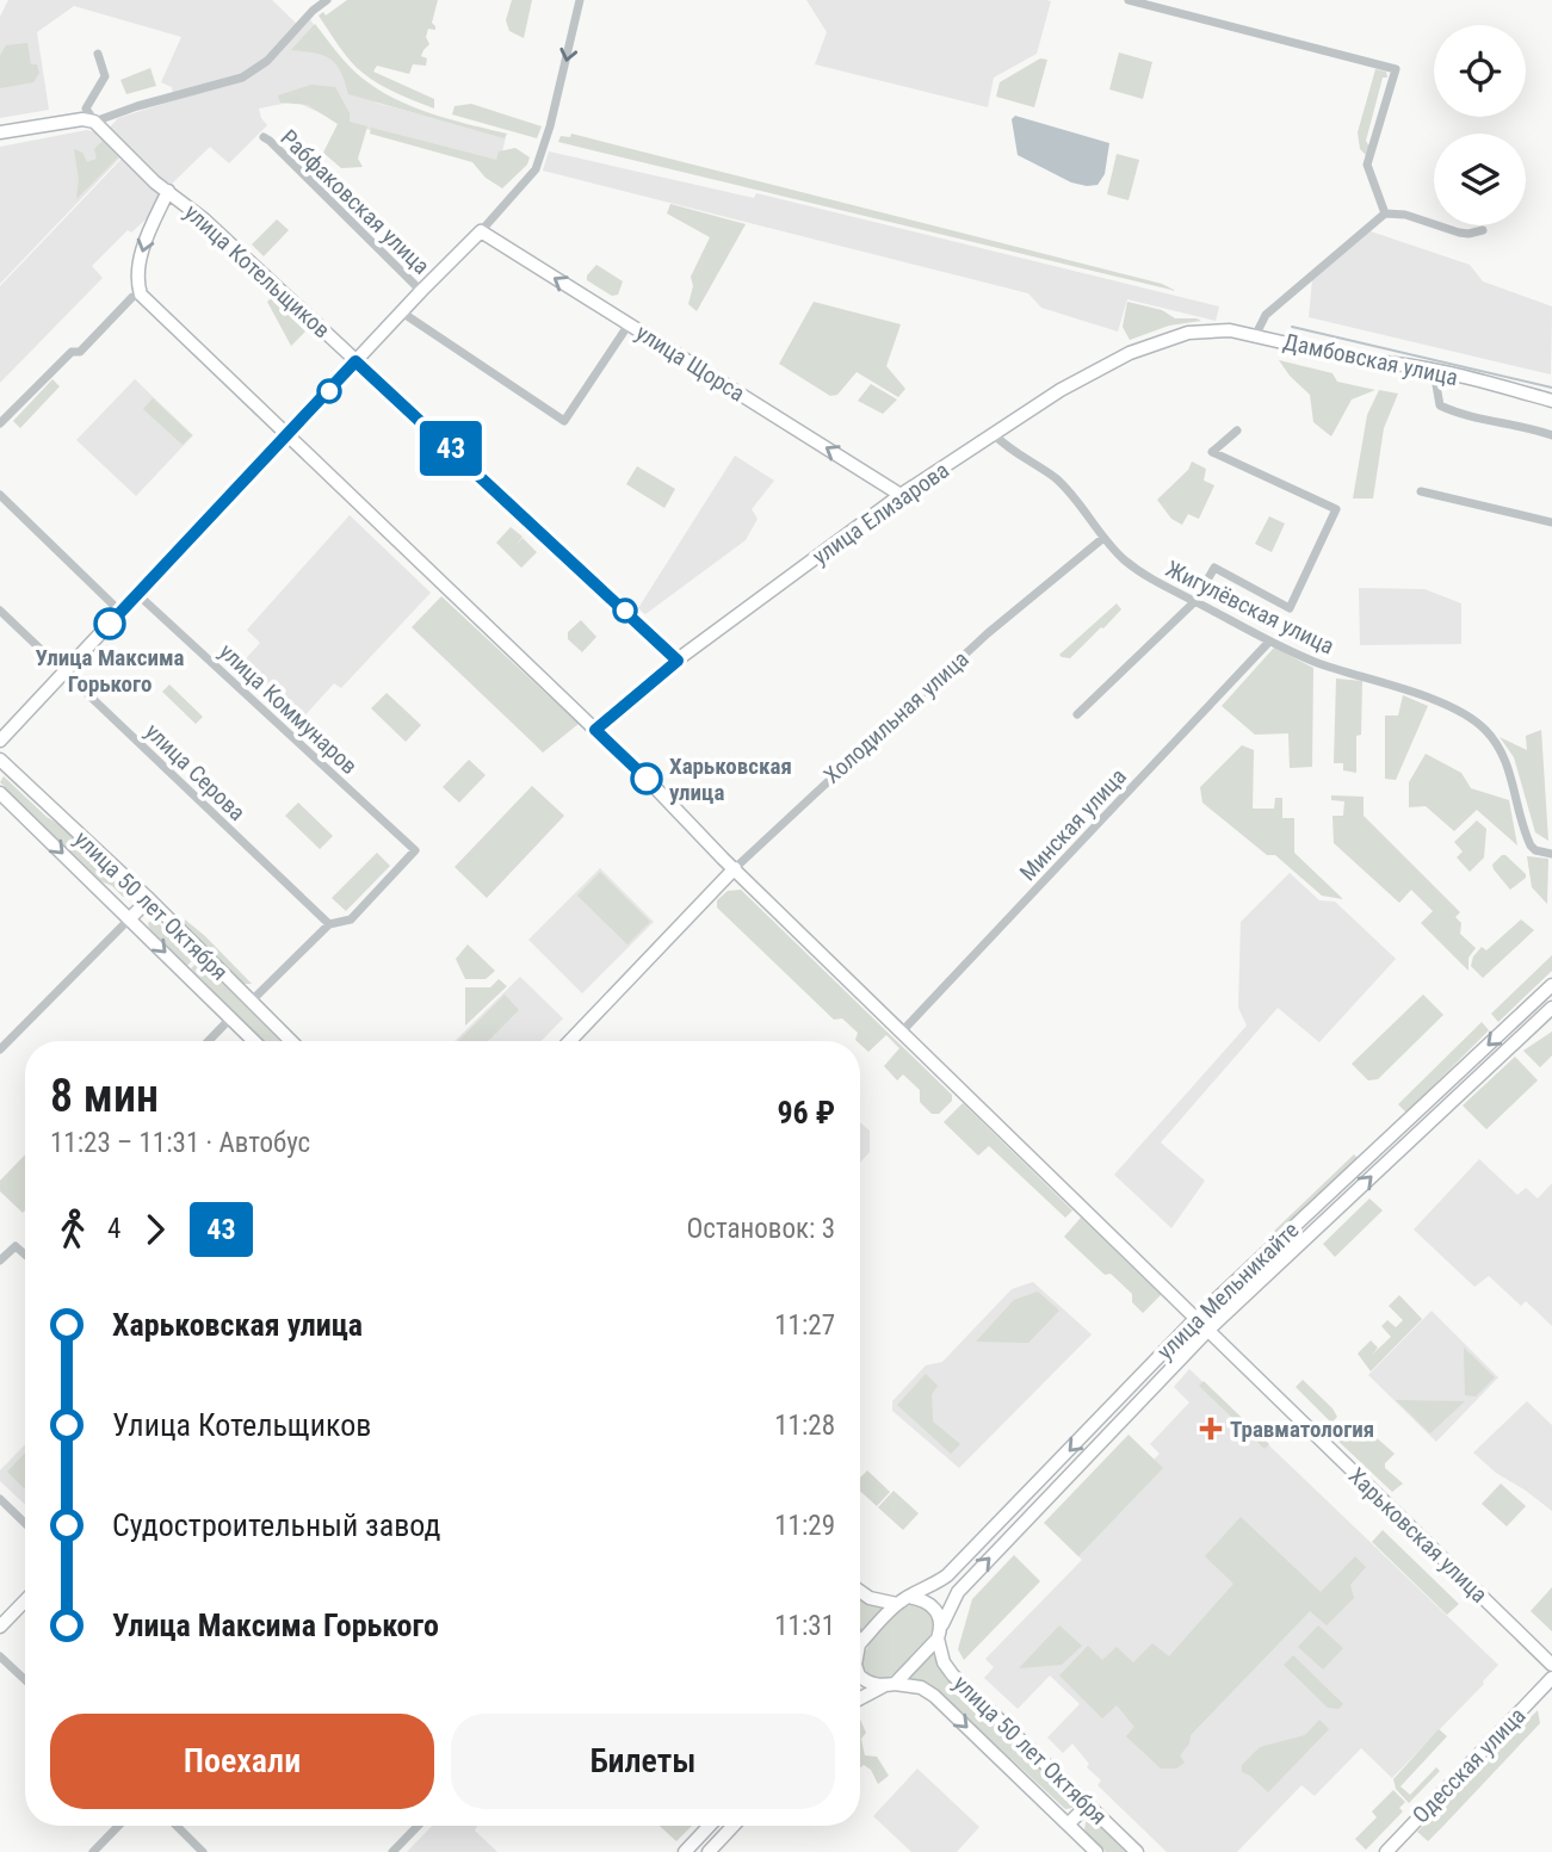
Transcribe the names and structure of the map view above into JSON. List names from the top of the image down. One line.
{"streets":{"street":["Рабфаковская улица","улица Котельщиков","Дамбовская улица","улица Щорса","улица Елизарова","Жигулёвская улица","улица Коммунаров","Холодильная улица","улица Серова","Минская улица","улица 50 лет Октября","улица Мельникайте","Харьковская улица","Одесская улица"]},"crossings":[["улица Котельщиков","улица Елизарова"],["Дамбовская улица","улица Елизарова"],["улица Щорса","улица Елизарова"],["улица Елизарова","Жигулёвская улица"],["улица Елизарова","Харьковская улица"],["Жигулёвская улица","Холодильная улица"],["Жигулёвская улица","Минская улица"],["улица Коммунаров","улица Серова"],["Холодильная улица","Харьковская улица"],["Минская улица","Харьковская улица"],["улица 50 лет Октября","улица Мельникайте"],["улица Мельникайте","Харьковская улица"]],"one_way":["улица Щорса"],"places":{"other":["Улица Максима Горького","Харьковская улица"],"health":["Травматология"]},"lines":["bus line 43"],"page":{"on_map":"43","heading":["8 мин","11:23 – 11:31 · Автобус","96 ₽"],"legs":["4","43","Остановок: 3"],"list":[{"name":"Харьковская улица","value":"11:27"},{"name":"Улица Котельщиков","value":"11:28"},{"name":"Судостроительный завод","value":"11:29"},{"name":"Улица Максима Горького","value":"11:31"}],"buttons":["Поехали","Билеты"]}}
